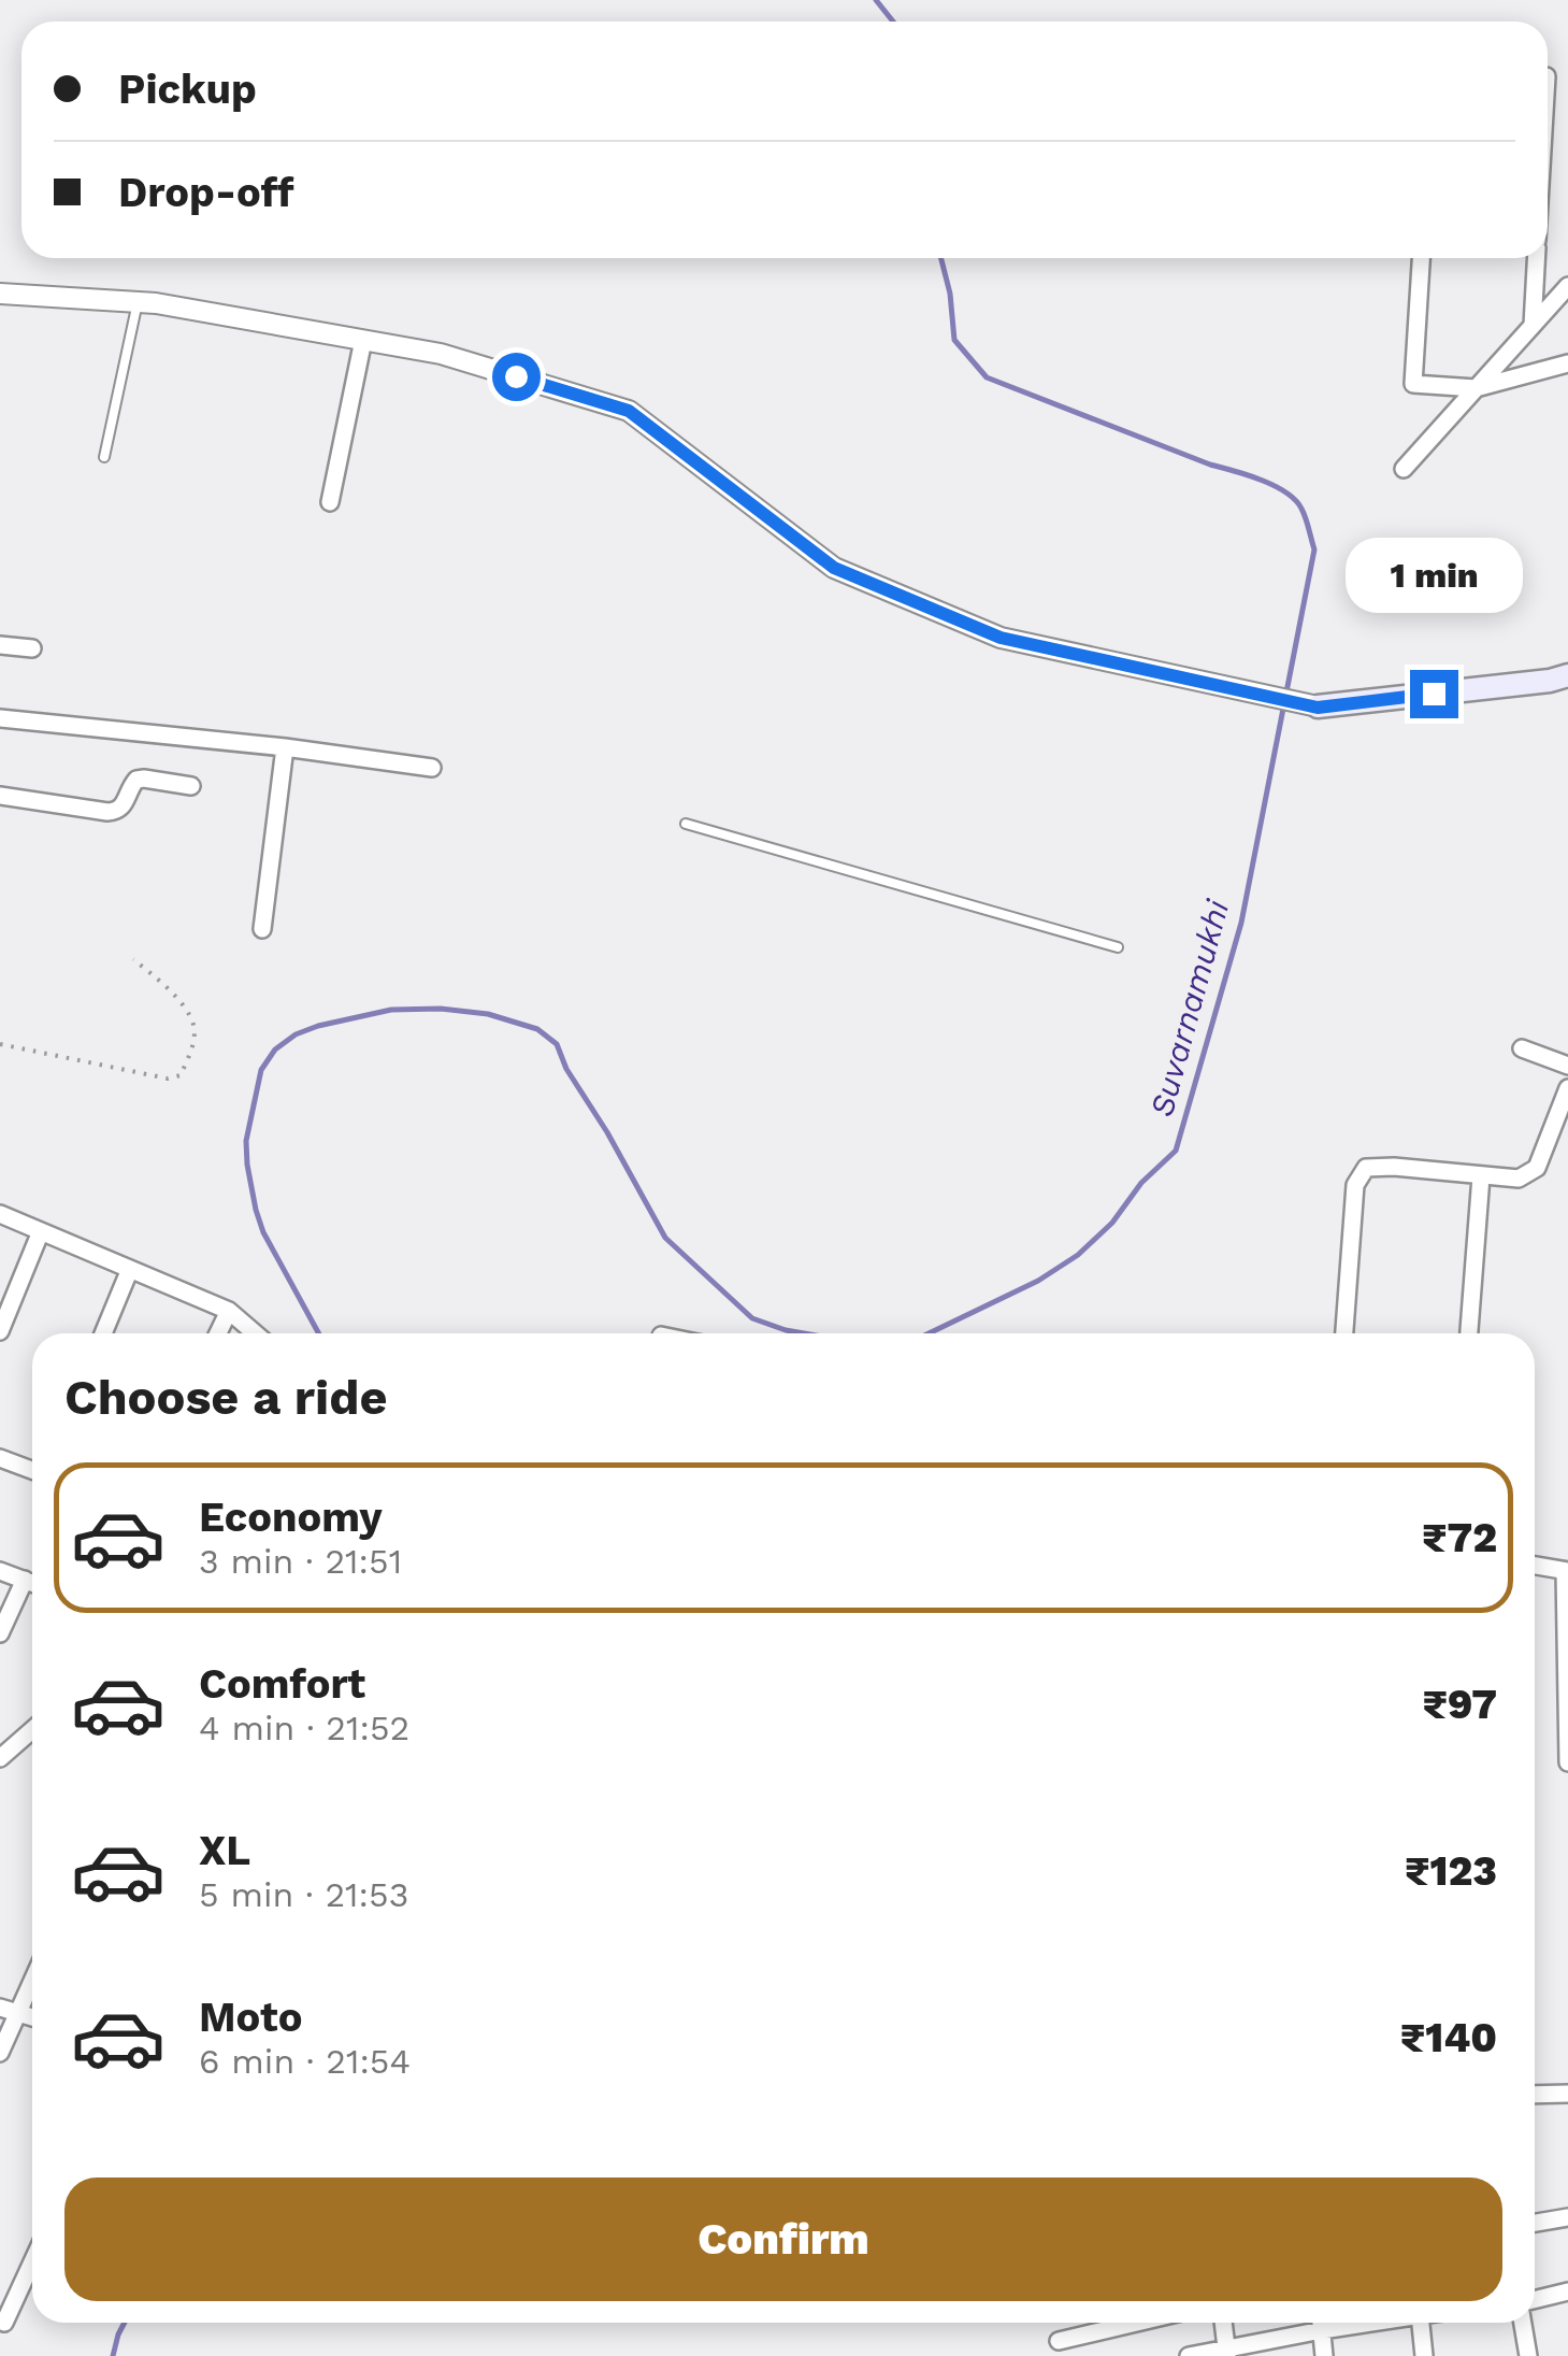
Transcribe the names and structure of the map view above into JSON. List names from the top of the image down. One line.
{"water":["Suvarnamukhi"],"page":{"banner":["Pickup","Drop-off"],"bubble":"1 min","heading":"Choose a ride","list":[{"name":"Economy","note":"3 min · 21:51","value":"₹72"},{"name":"Comfort","note":"4 min · 21:52","value":"₹97"},{"name":"XL","note":"5 min · 21:53","value":"₹123"},{"name":"Moto","note":"6 min · 21:54","value":"₹140"}],"buttons":"Confirm"}}
